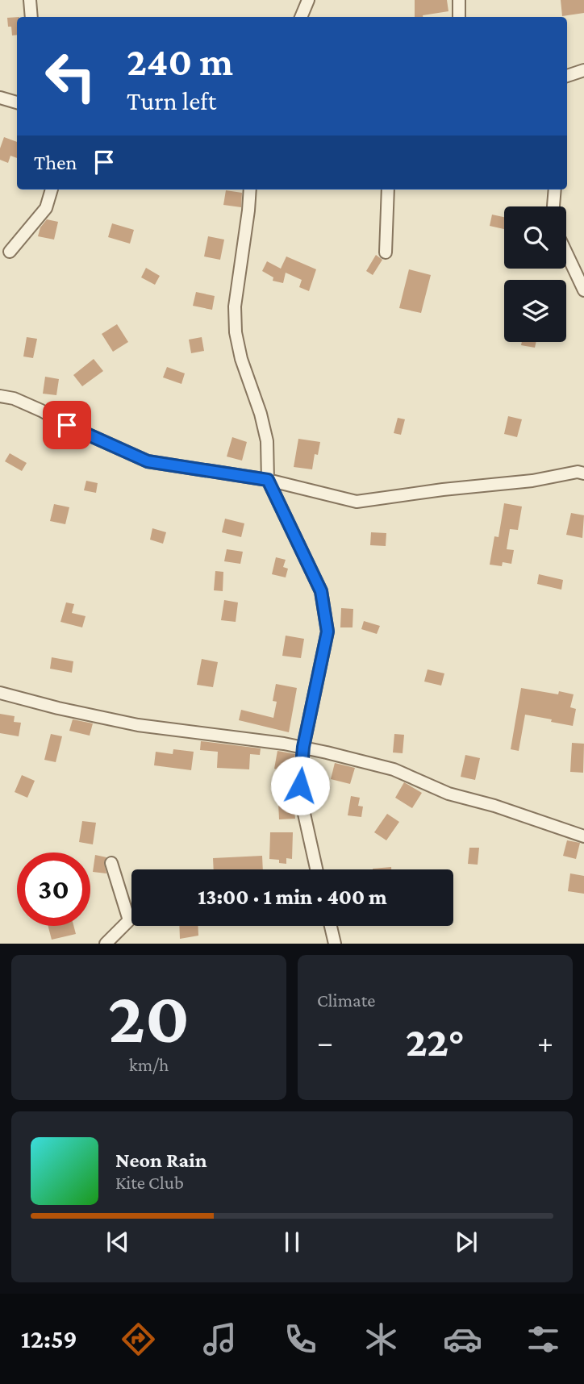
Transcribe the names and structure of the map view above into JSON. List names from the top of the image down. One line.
{"page":{"turn":["240 m","Turn left"],"then":"Then","limit":"30","trip":"13:00 · 1 min · 400 m","tile":[["20","km/h"],"Climate"],"heat":["−","22°","+"],"song":["Neon Rain","Kite Club"],"tabs":"12:59"}}
